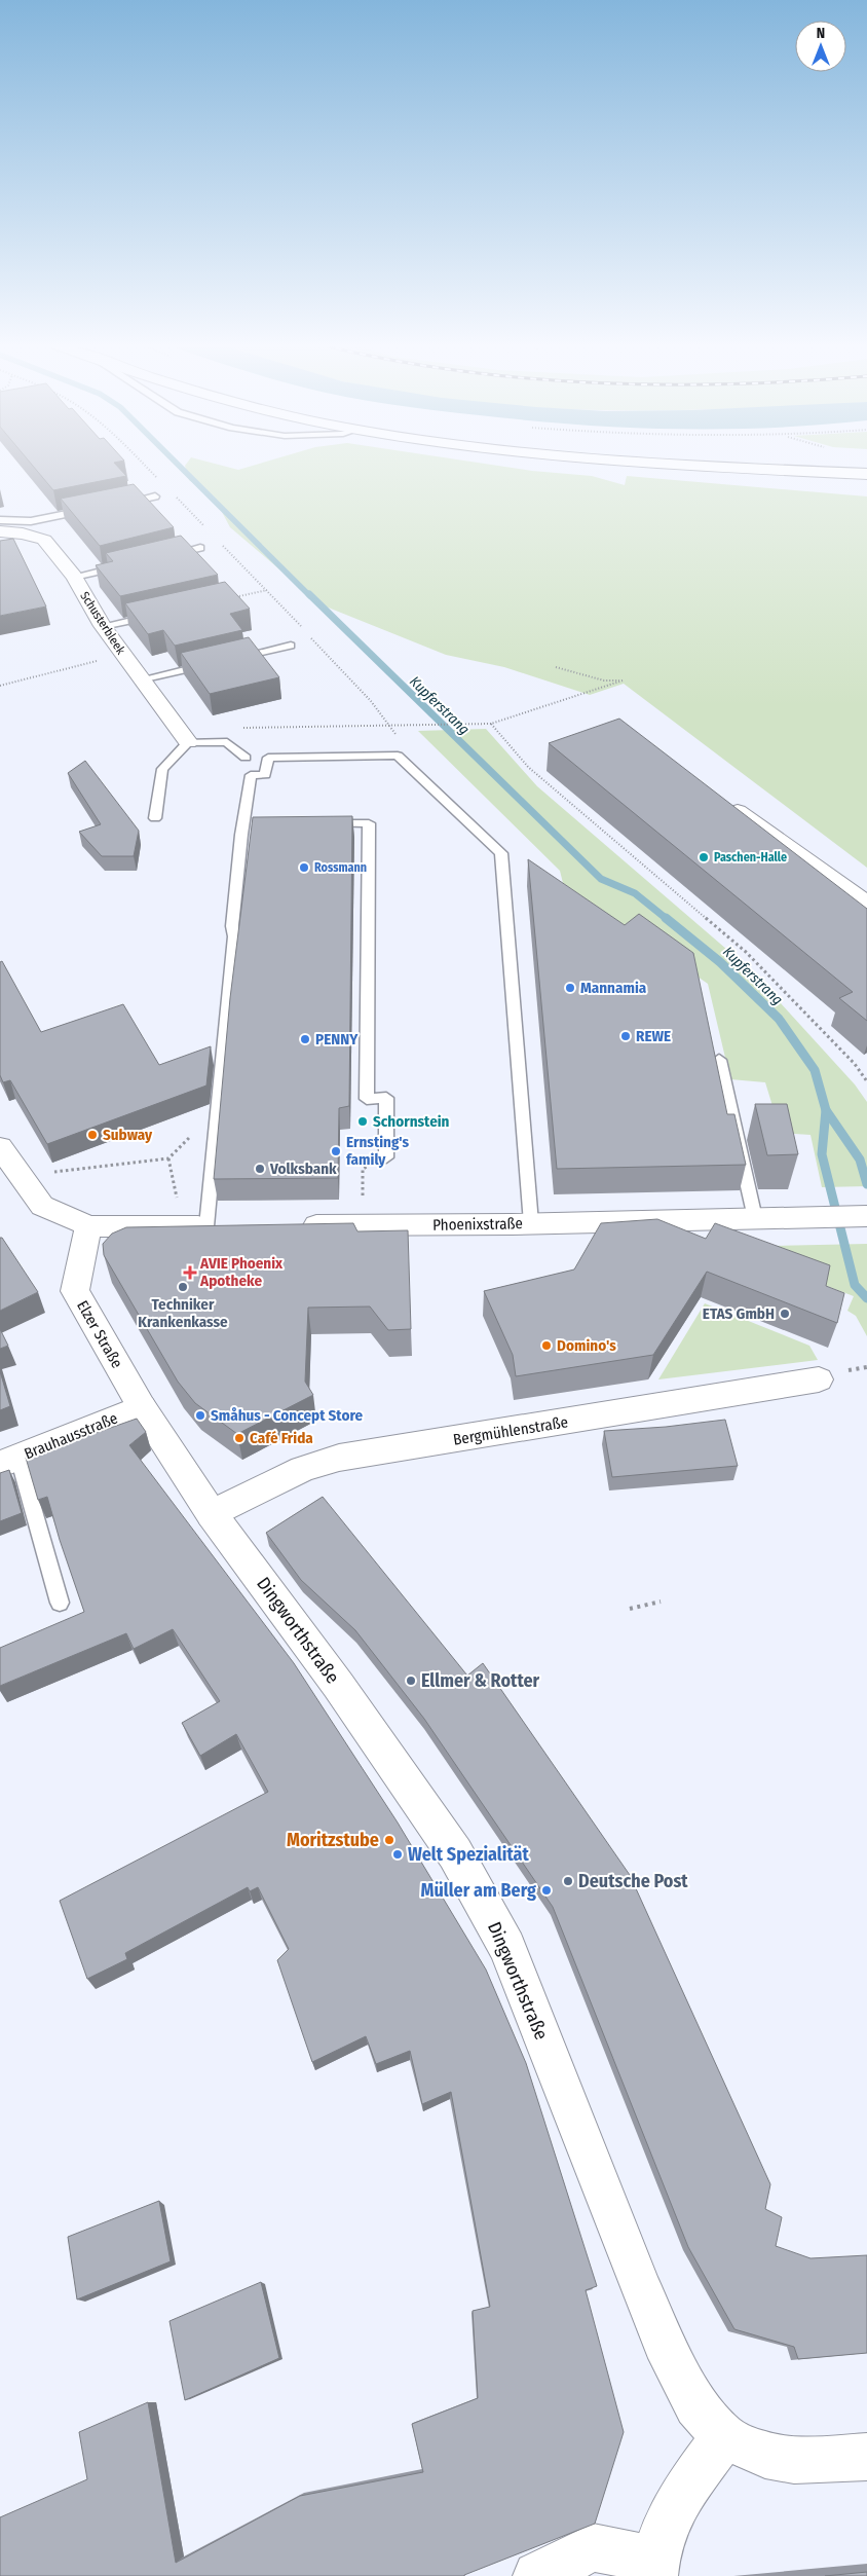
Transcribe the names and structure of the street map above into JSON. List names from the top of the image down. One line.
{"streets":{"main road":["Schusterbleek","Phoenixstraße","Elzer Straße","Bergmühlenstraße","Brauhausstraße","Dingworthstraße"]},"crossings":[["Elzer Straße","Brauhausstraße"],["Elzer Straße","Dingworthstraße"],["Bergmühlenstraße","Dingworthstraße"],["Brauhausstraße","Dingworthstraße"]],"water":["Kupferstrang"],"places":{"other":["Paschen-Halle","Rossmann","Mannamia","REWE","PENNY","Schornstein","Subway","Ernsting's family","Volksbank","Techniker Krankenkasse","ETAS GmbH","Domino's","Småhus - Concept Store","Café Frida","Ellmer & Rotter","Moritzstube","Welt Spezialität","Deutsche Post","Müller am Berg"],"health":["AVIE Phoenix Apotheke"]},"north":"top"}
